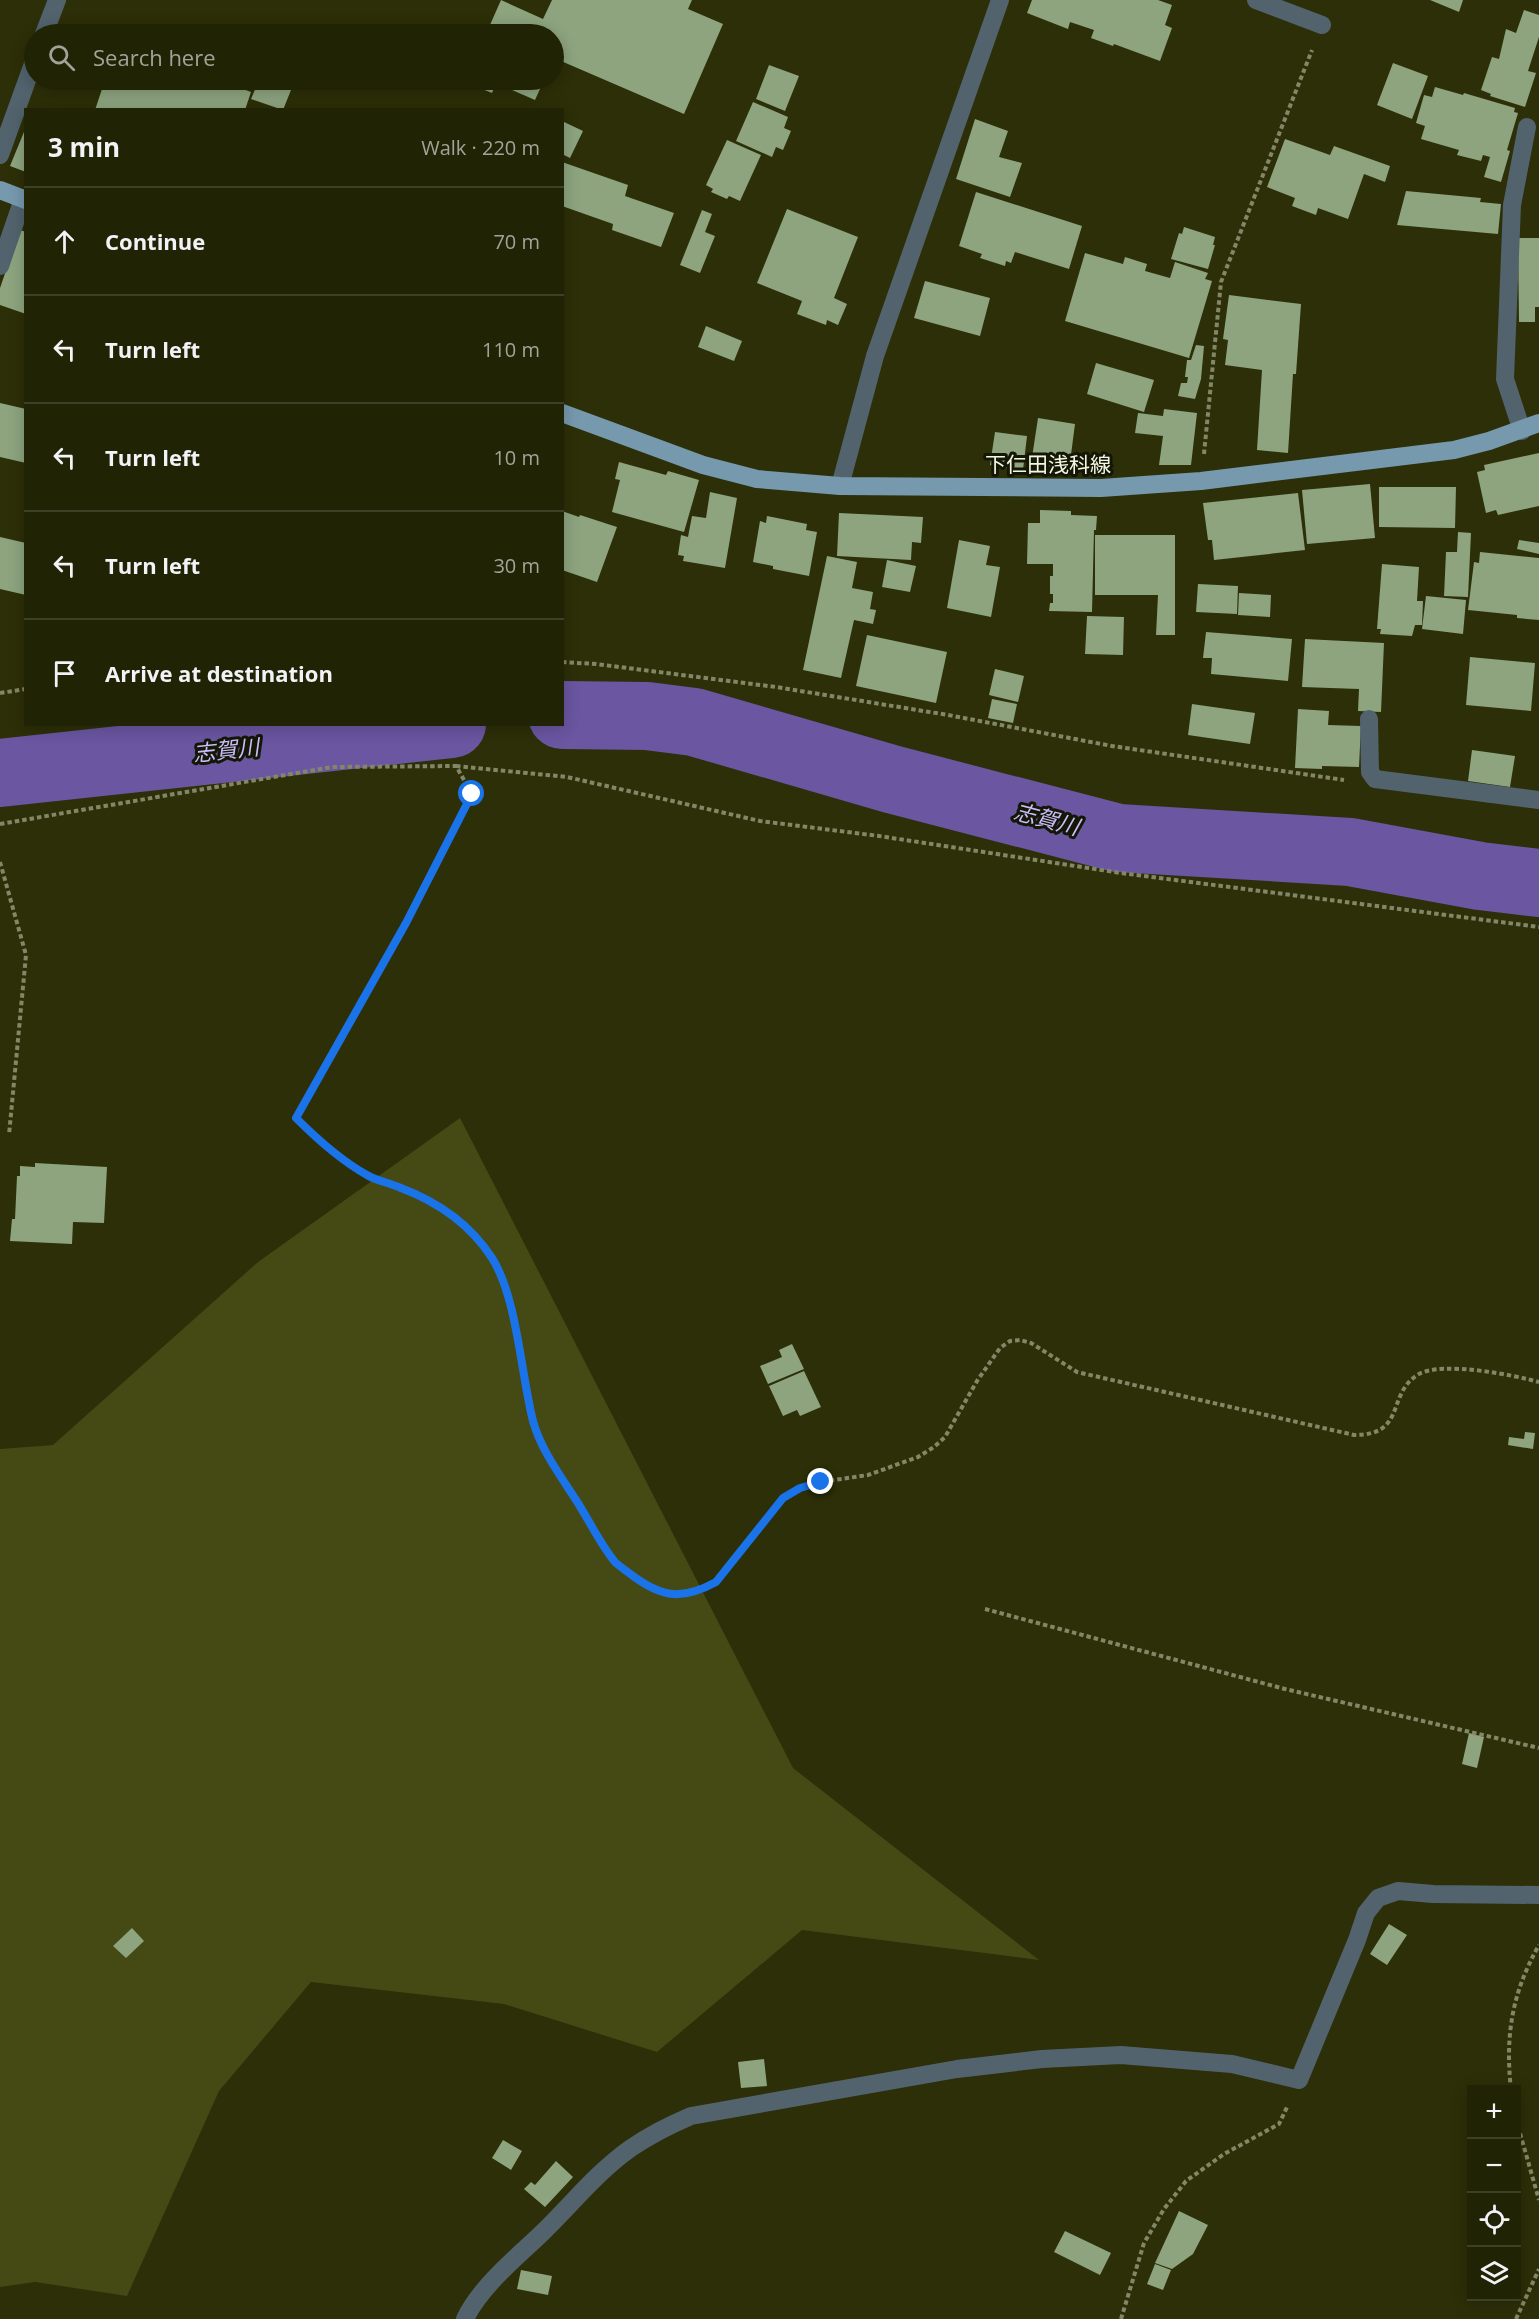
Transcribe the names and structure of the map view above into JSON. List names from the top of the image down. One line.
{"streets":{"main road":["下仁田浅科線"]},"water":["志賀川"],"page":{"search":"Search here","heading":["3 min","Walk · 220 m"],"list":[["Continue","70 m"],["Turn left","110 m"],["Turn left","10 m"],["Turn left","30 m"],"Arrive at destination"],"map_buttons":["+","−"]}}
